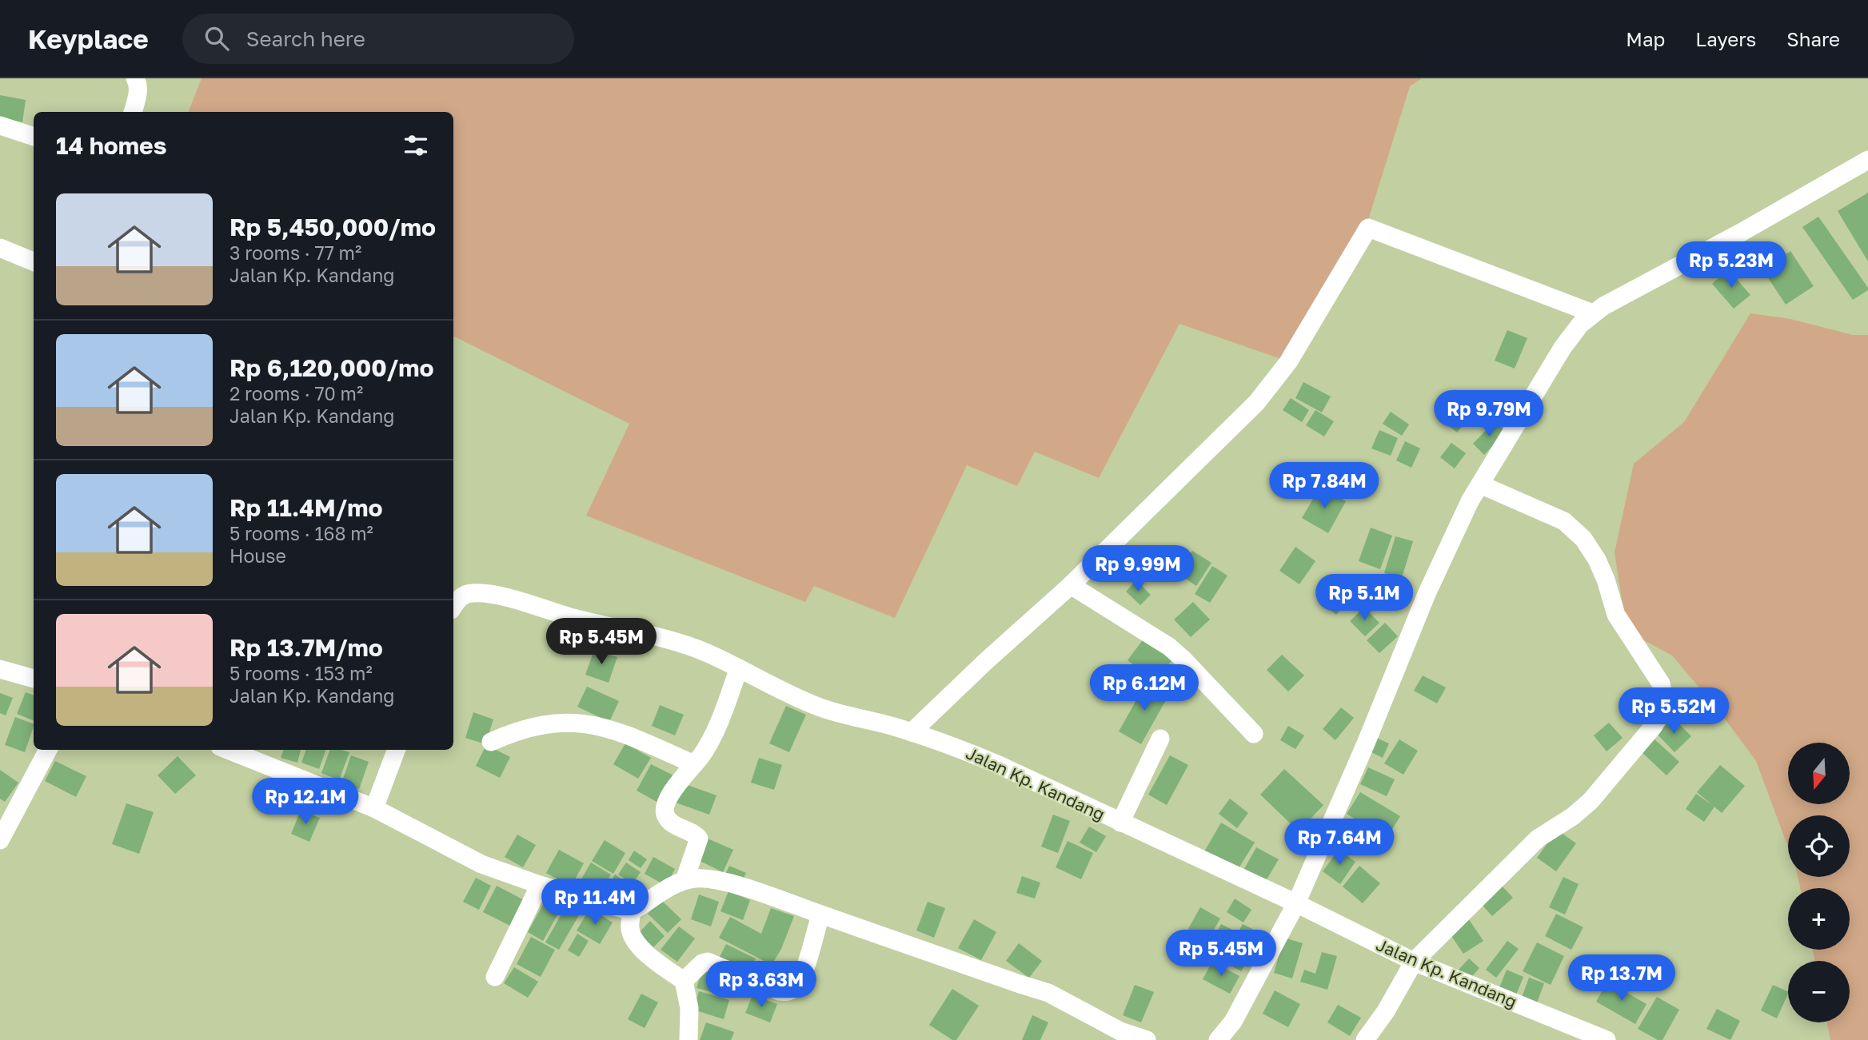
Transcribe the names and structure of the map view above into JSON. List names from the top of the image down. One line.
{"streets":{"street":["Jalan Kp. Kandang"]},"north":"bottom","page":{"header":"Keyplace","search":"Search here","nav":["Map","Layers","Share"],"heading":"14 homes","list":[{"name":"Rp 5,450,000/mo","note":"3 rooms · 77 m² · Jalan Kp. Kandang"},{"name":"Rp 6,120,000/mo","note":"2 rooms · 70 m² · Jalan Kp. Kandang"},{"name":"Rp 11.4M/mo","note":"5 rooms · 168 m² · House"},{"name":"Rp 13.7M/mo","note":"5 rooms · 153 m² · Jalan Kp. Kandang"}],"price":["Rp 5.23M","Rp 9.79M","Rp 7.84M","Rp 9.99M","Rp 5.1M","Rp 5.45M","Rp 6.12M","Rp 5.52M","Rp 12.1M","Rp 7.64M","Rp 11.4M","Rp 5.45M","Rp 13.7M","Rp 3.63M"],"map_buttons":["+","−"]}}
